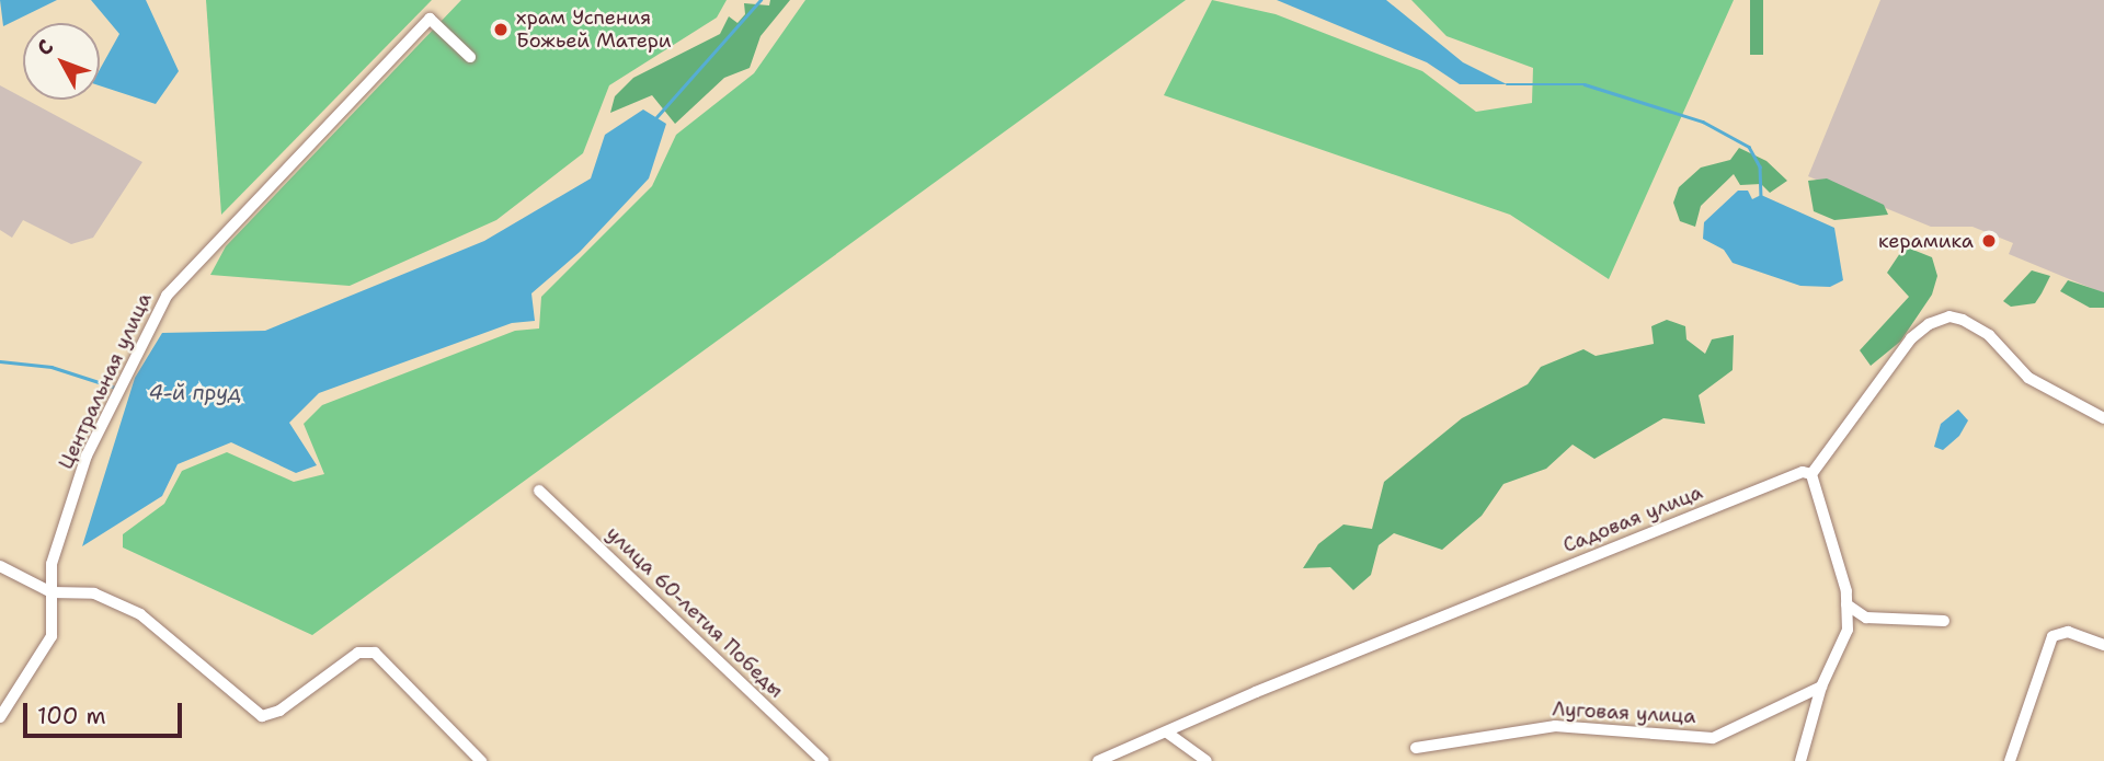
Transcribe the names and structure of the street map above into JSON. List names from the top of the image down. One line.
{"streets":{"street":["Центральная улица","Садовая улица","улица 60-летия Победы","Луговая улица"]},"water":["4-й пруд"],"places":["храм Успения Божьей Матери","керамика"],"scale_bar":"100 m","north":"top left"}
